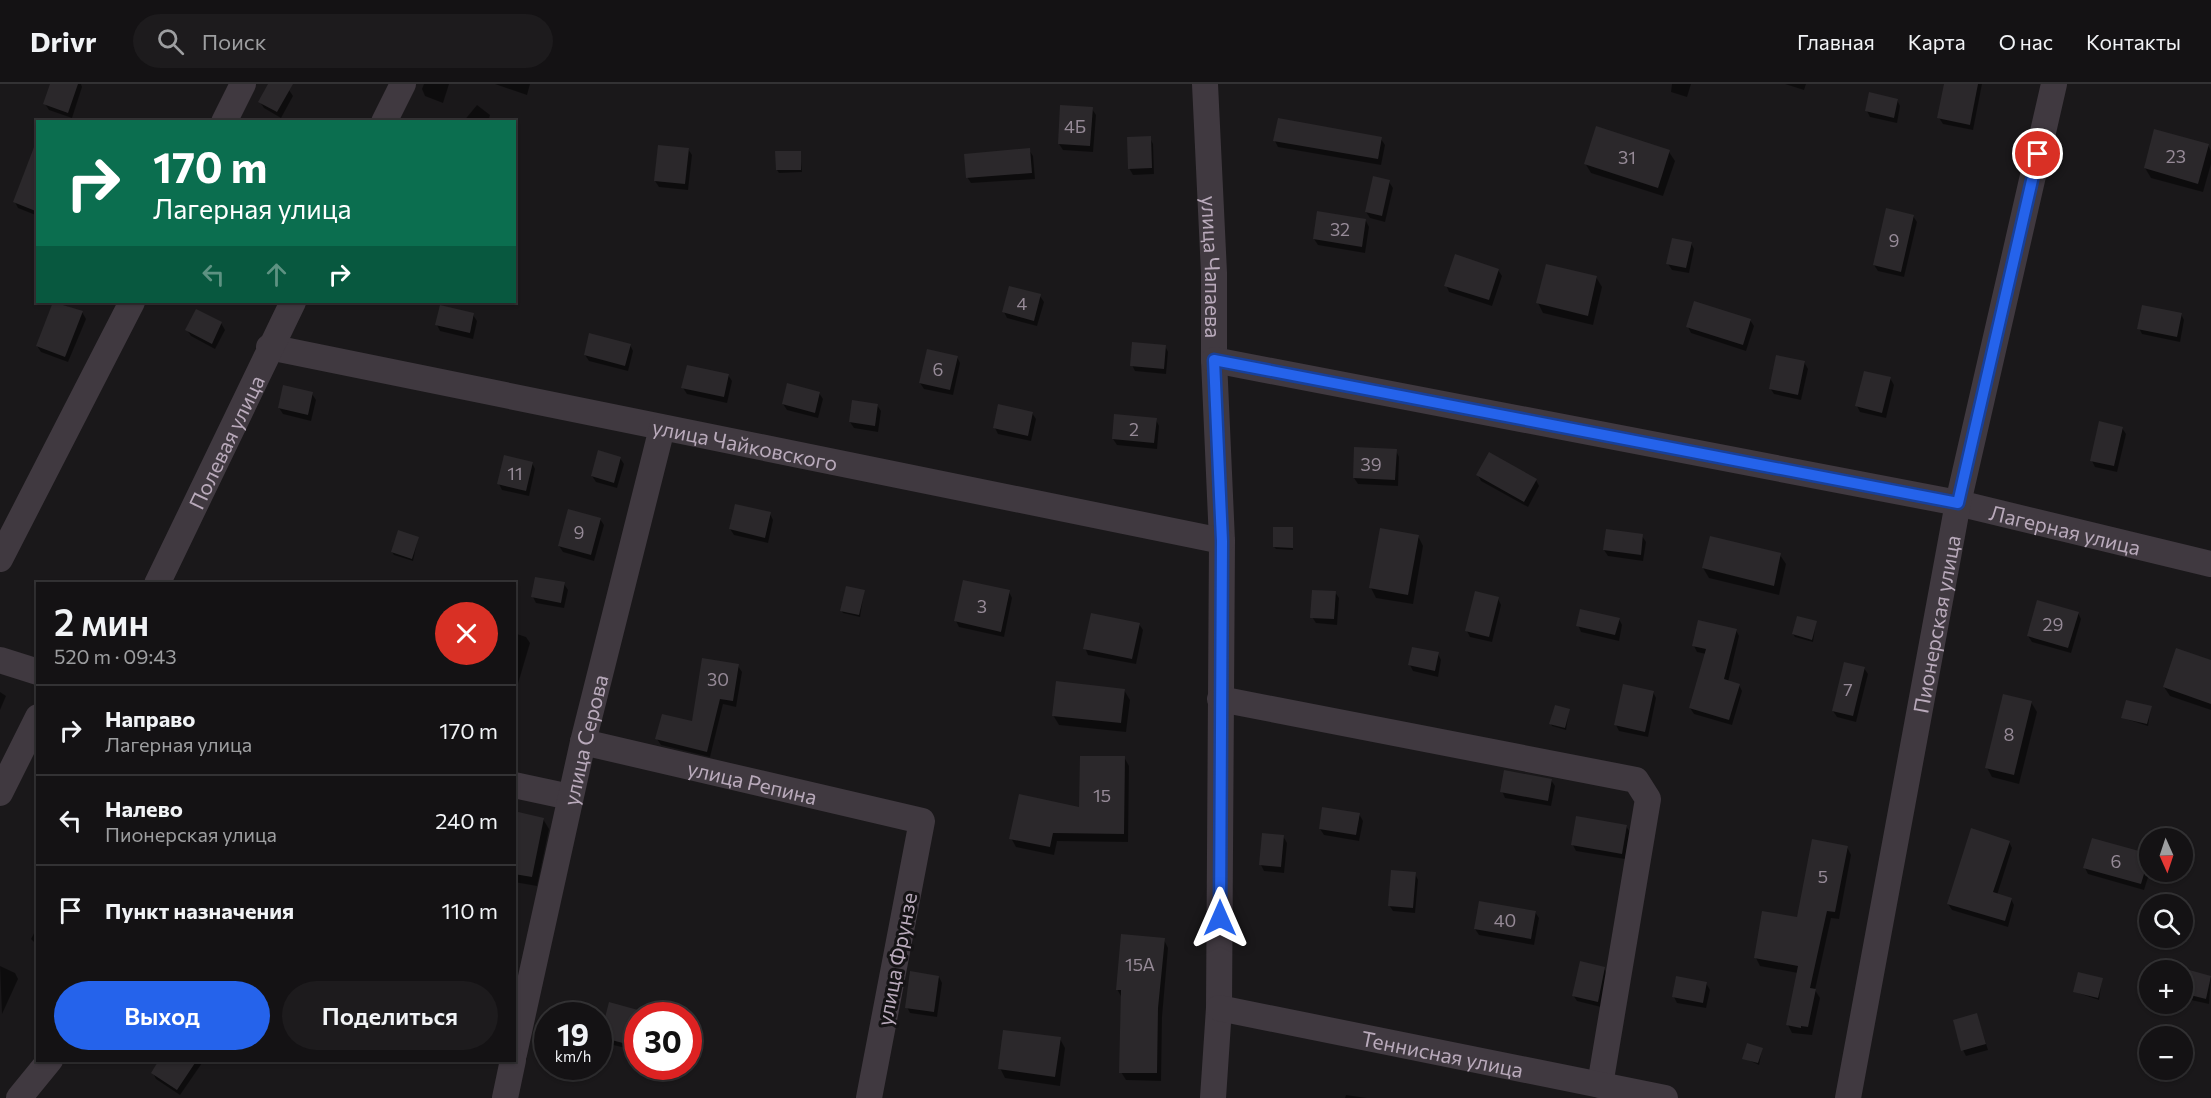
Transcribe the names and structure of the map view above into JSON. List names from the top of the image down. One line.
{"streets":{"street":["улица Чапаева","Полевая улица","улица Чайковского","Лагерная улица","Пионерская улица","улица Серова","улица Репина","улица Фрунзе","Теннисная улица"]},"crossings":[["улица Чапаева","улица Чайковского"],["улица Чапаева","Лагерная улица"],["улица Чапаева","Теннисная улица"],["Полевая улица","улица Чайковского"],["улица Чайковского","улица Серова"],["Лагерная улица","Пионерская улица"],["улица Серова","улица Репина"],["улица Репина","улица Фрунзе"]],"house_numbers":["4Б","23","31","32","9","4","6","2","39","11","9","3","29","30","7","8","15","6","5","40","15А"],"north":"bottom","page":{"header":"Drivr","search":"Поиск","nav":["Главная","Карта","О нас","Контакты"],"turn":["170 m","Лагерная улица"],"heading":["2 мин","520 m · 09:43"],"list":[{"name":"Направо","note":"Лагерная улица","value":"170 m"},{"name":"Налево","note":"Пионерская улица","value":"240 m"},{"name":"Пункт назначения","value":"110 m"}],"map_buttons":["+","−"],"buttons":["Выход","Поделиться"],"speed":"19 km/h","limit":"30"}}
